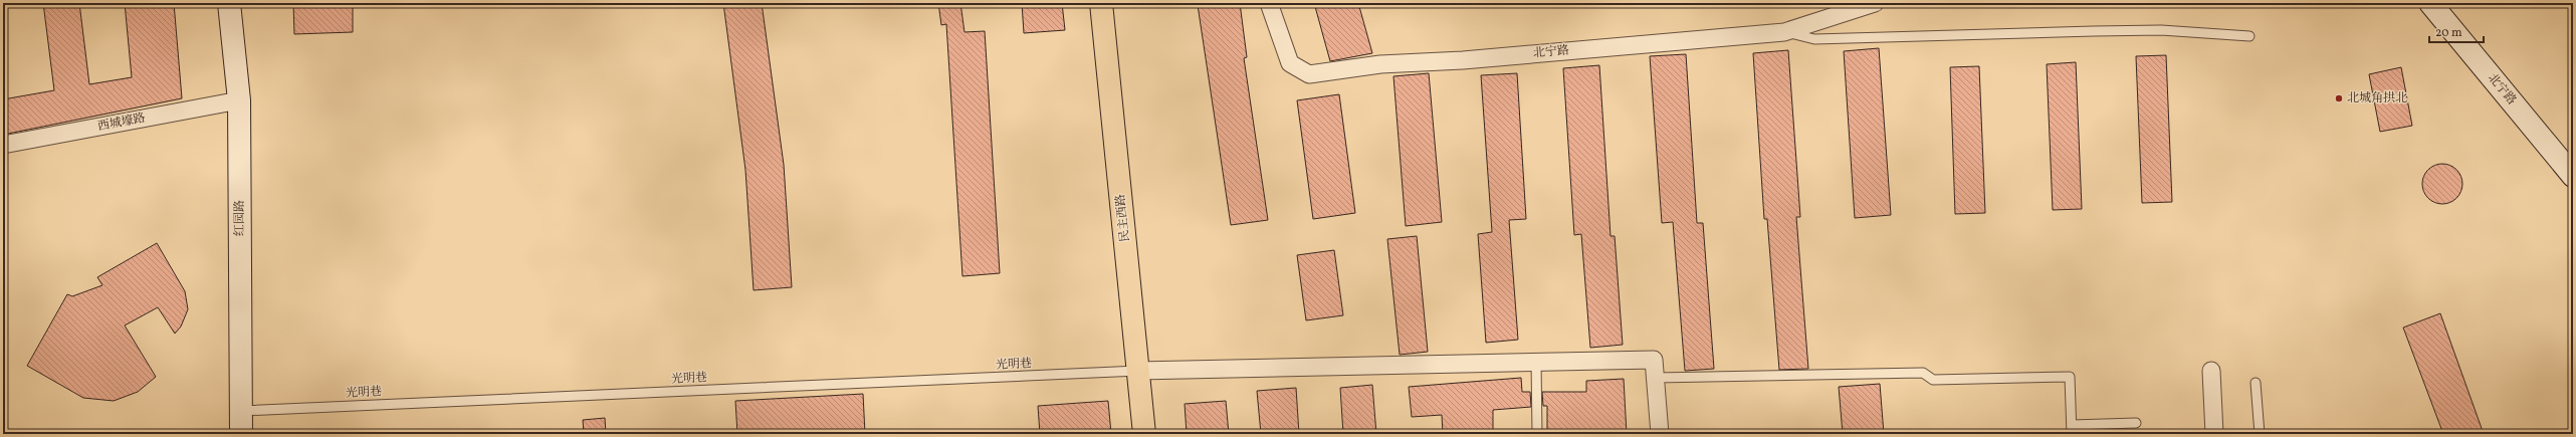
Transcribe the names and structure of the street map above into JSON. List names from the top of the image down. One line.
{"streets":{"main road":["北宁路","红园路","民主西路"],"street":["西城壕路"],"lane":["光明巷"]},"crossings":[["西城壕路","红园路"],["红园路","光明巷"],["民主西路","光明巷"]],"places":["北城角拱北"],"scale_bar":"20 m"}
